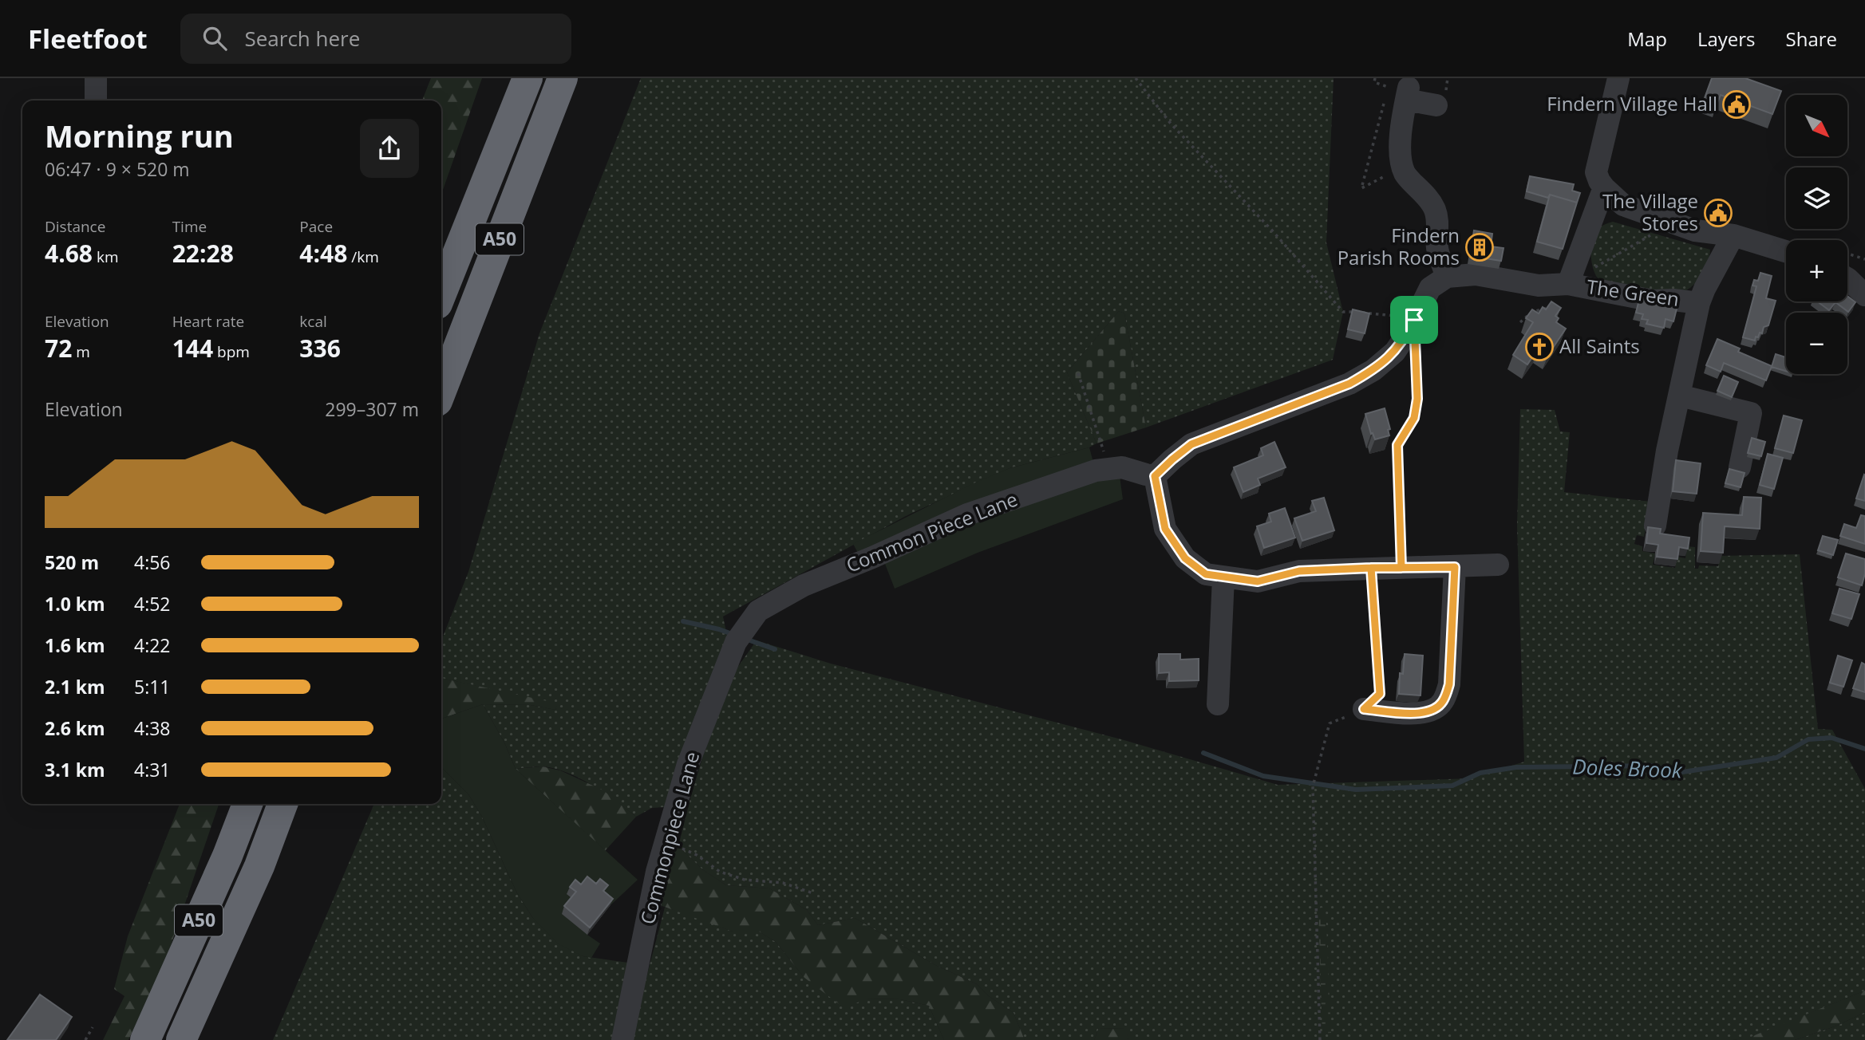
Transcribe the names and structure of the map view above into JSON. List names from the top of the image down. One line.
{"streets":{"highway":["A50"],"street":["The Green","Common Piece Lane","Commonpiece Lane"]},"crossings":[["Common Piece Lane","Commonpiece Lane"]],"water":["Doles Brook"],"places":{"public building":["Findern Village Hall","The Village Stores"],"building":["Findern Parish Rooms"],"church":["All Saints"]},"north":"bottom right","page":{"header":"Fleetfoot","search":"Search here","nav":["Map","Layers","Share"],"map_buttons":["+","−"],"heading":["Morning run","06:47 · 9 × 520 m"],"stats":[["Distance","4.68 km"],["Time","22:28"],["Pace","4:48 /km"],["Elevation","72 m"],["Heart rate","144 bpm"],["kcal","336"]],"chart":["Elevation","299–307 m"],"list":[{"name":"520 m","note":"4:56"},{"name":"1.0 km","note":"4:52"},{"name":"1.6 km","note":"4:22"},{"name":"2.1 km","note":"5:11"},{"name":"2.6 km","note":"4:38"},{"name":"3.1 km","note":"4:31"}]}}
